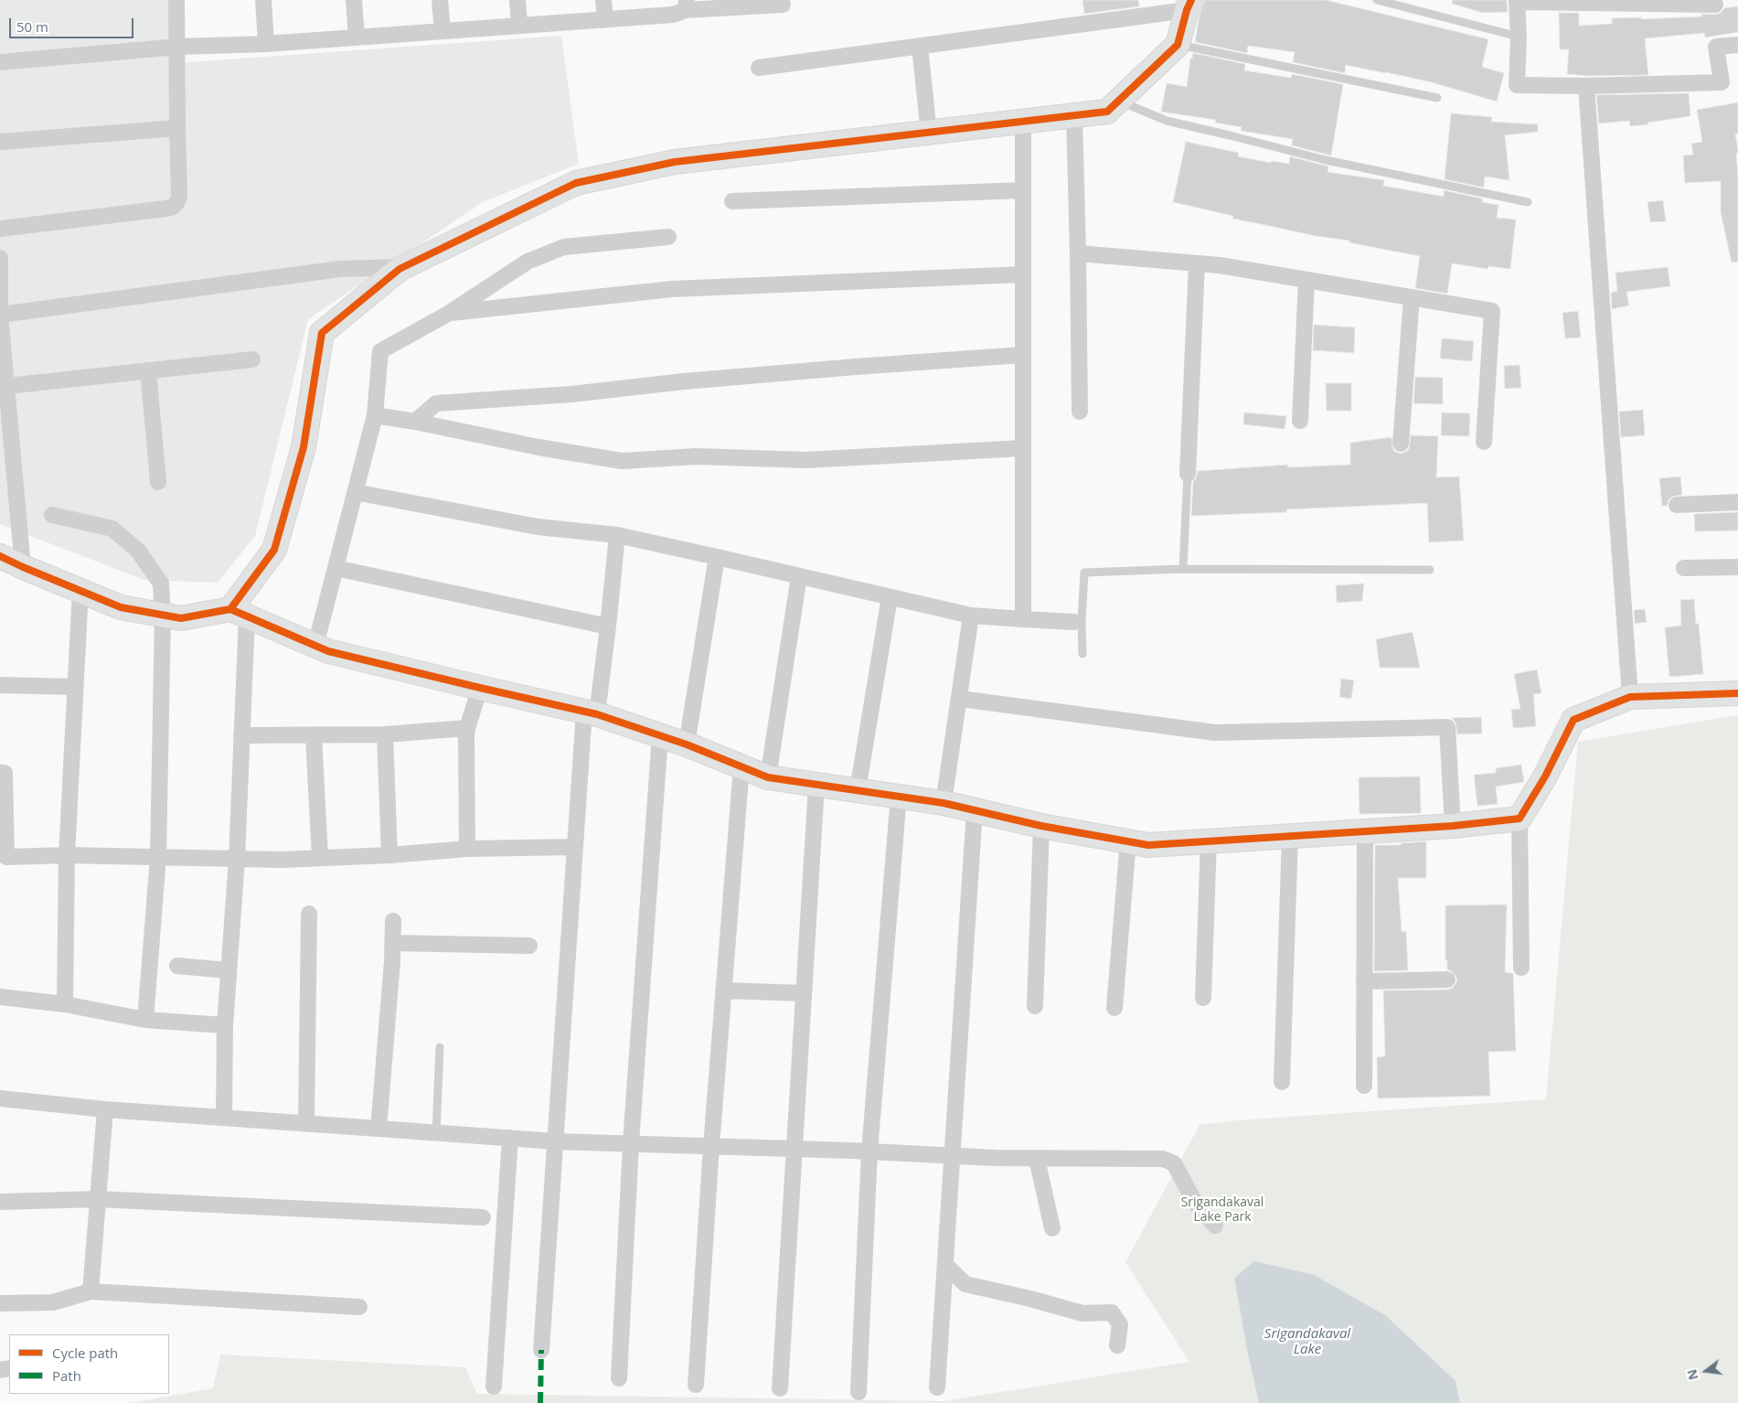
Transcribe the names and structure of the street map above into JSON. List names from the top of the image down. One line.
{"water":["Srigandakaval Lake"],"parks":["Srigandakaval Lake Park"],"legend":["Cycle path","Path"],"scale_bar":"50 m","north":"left"}
